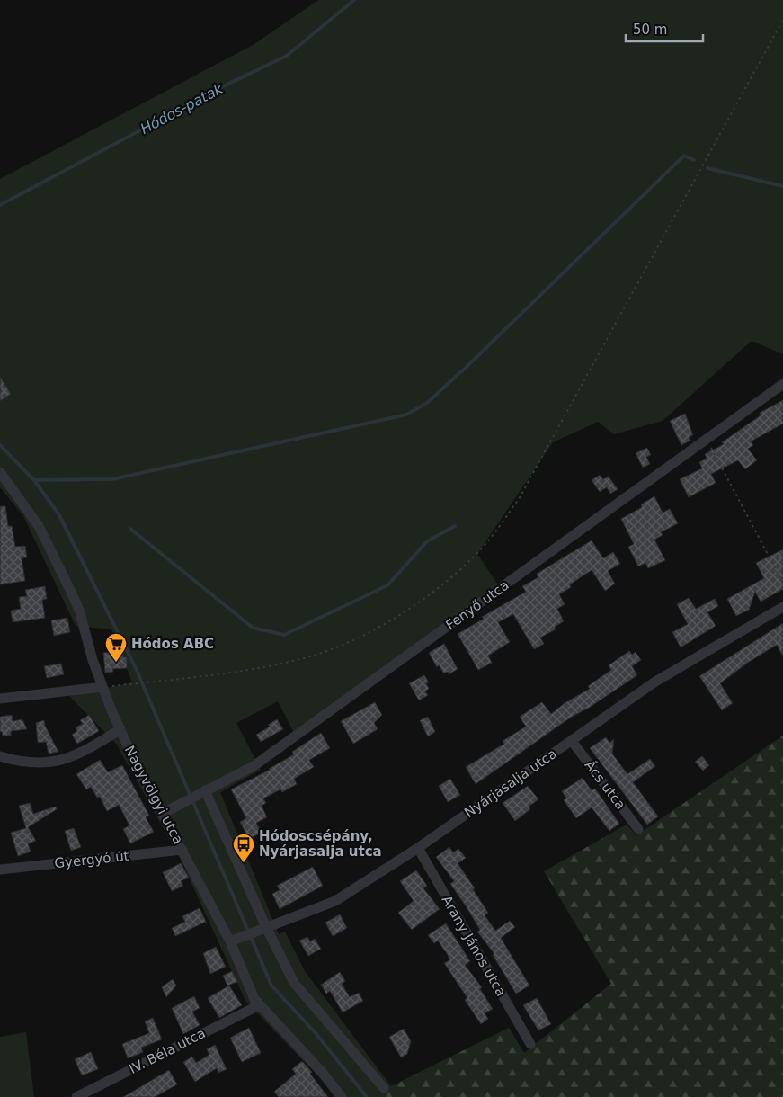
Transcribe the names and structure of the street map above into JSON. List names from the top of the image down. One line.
{"streets":{"street":["Fenyő utca","Nyárjasalja utca","Ács utca","Nagyvölgyi utca","Gyergyó út","Arany János utca","IV. Béla utca"]},"crossings":[["Fenyő utca","Nagyvölgyi utca"],["Nyárjasalja utca","Ács utca"],["Nyárjasalja utca","Nagyvölgyi utca"],["Nyárjasalja utca","Arany János utca"],["Nagyvölgyi utca","Gyergyó út"],["Nagyvölgyi utca","IV. Béla utca"]],"water":["Hódos-patak"],"places":{"supermarket":["Hódos ABC"],"bus stop":["Hódoscsépány, Nyárjasalja utca"]},"scale_bar":"50 m"}
